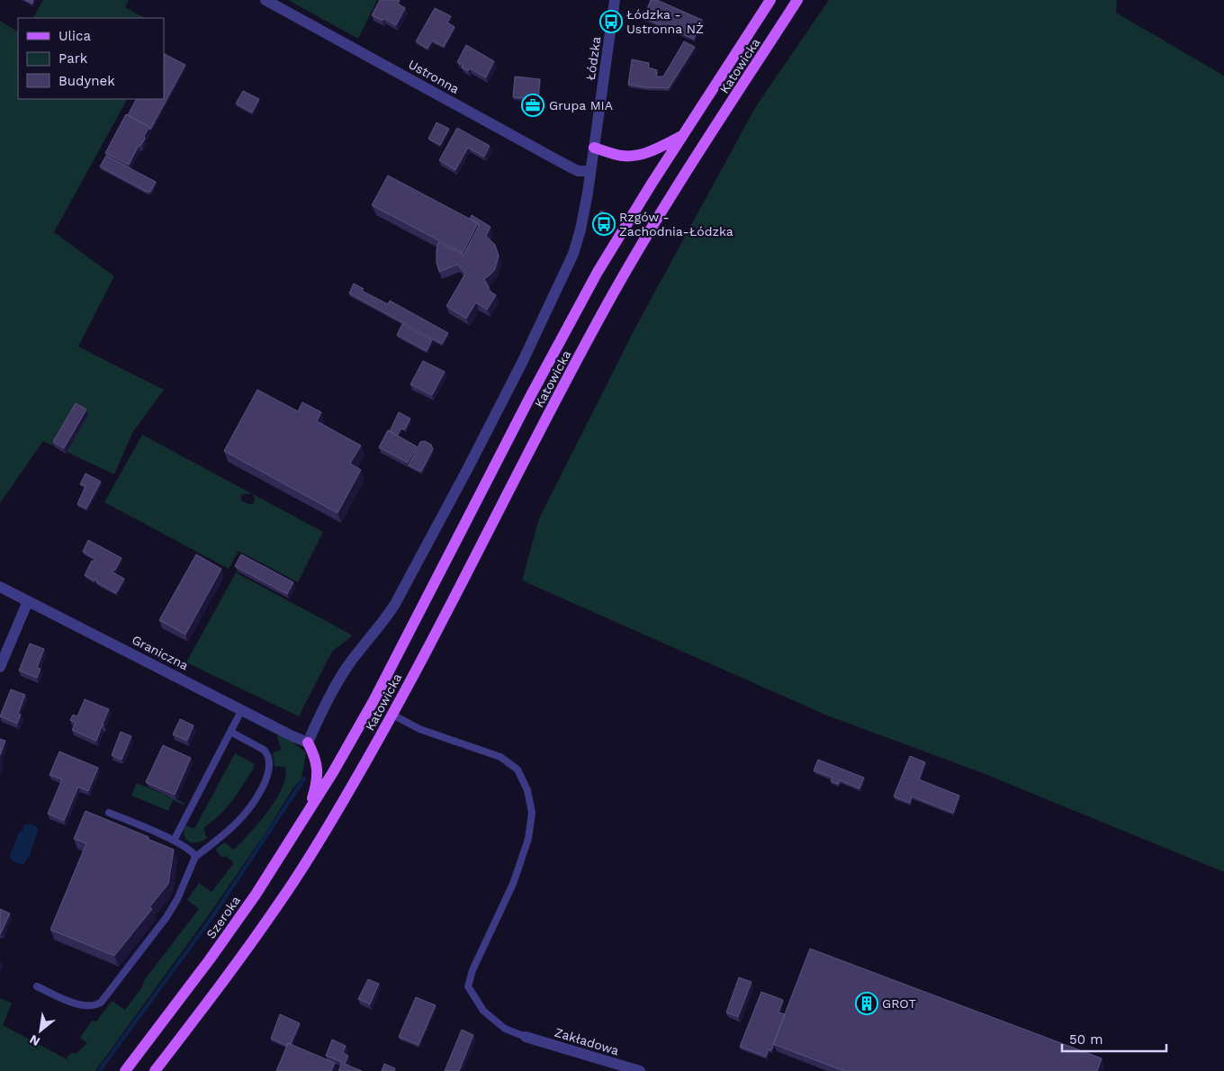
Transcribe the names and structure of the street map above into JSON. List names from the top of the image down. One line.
{"streets":{"main road":["Katowicka","Szeroka"],"street":["Łódzka","Ustronna","Graniczna","Zakładowa"]},"crossings":[["Łódzka","Ustronna"],["Łódzka","Graniczna"],["Katowicka","Szeroka"]],"places":{"bus stop":["Łódzka - Ustronna NŻ","Rzgów - Zachodnia-Łódzka"],"office":["Grupa MIA"],"building":["GROT"]},"legend":["Ulica","Park","Budynek"],"scale_bar":"50 m","north":"bottom left"}
